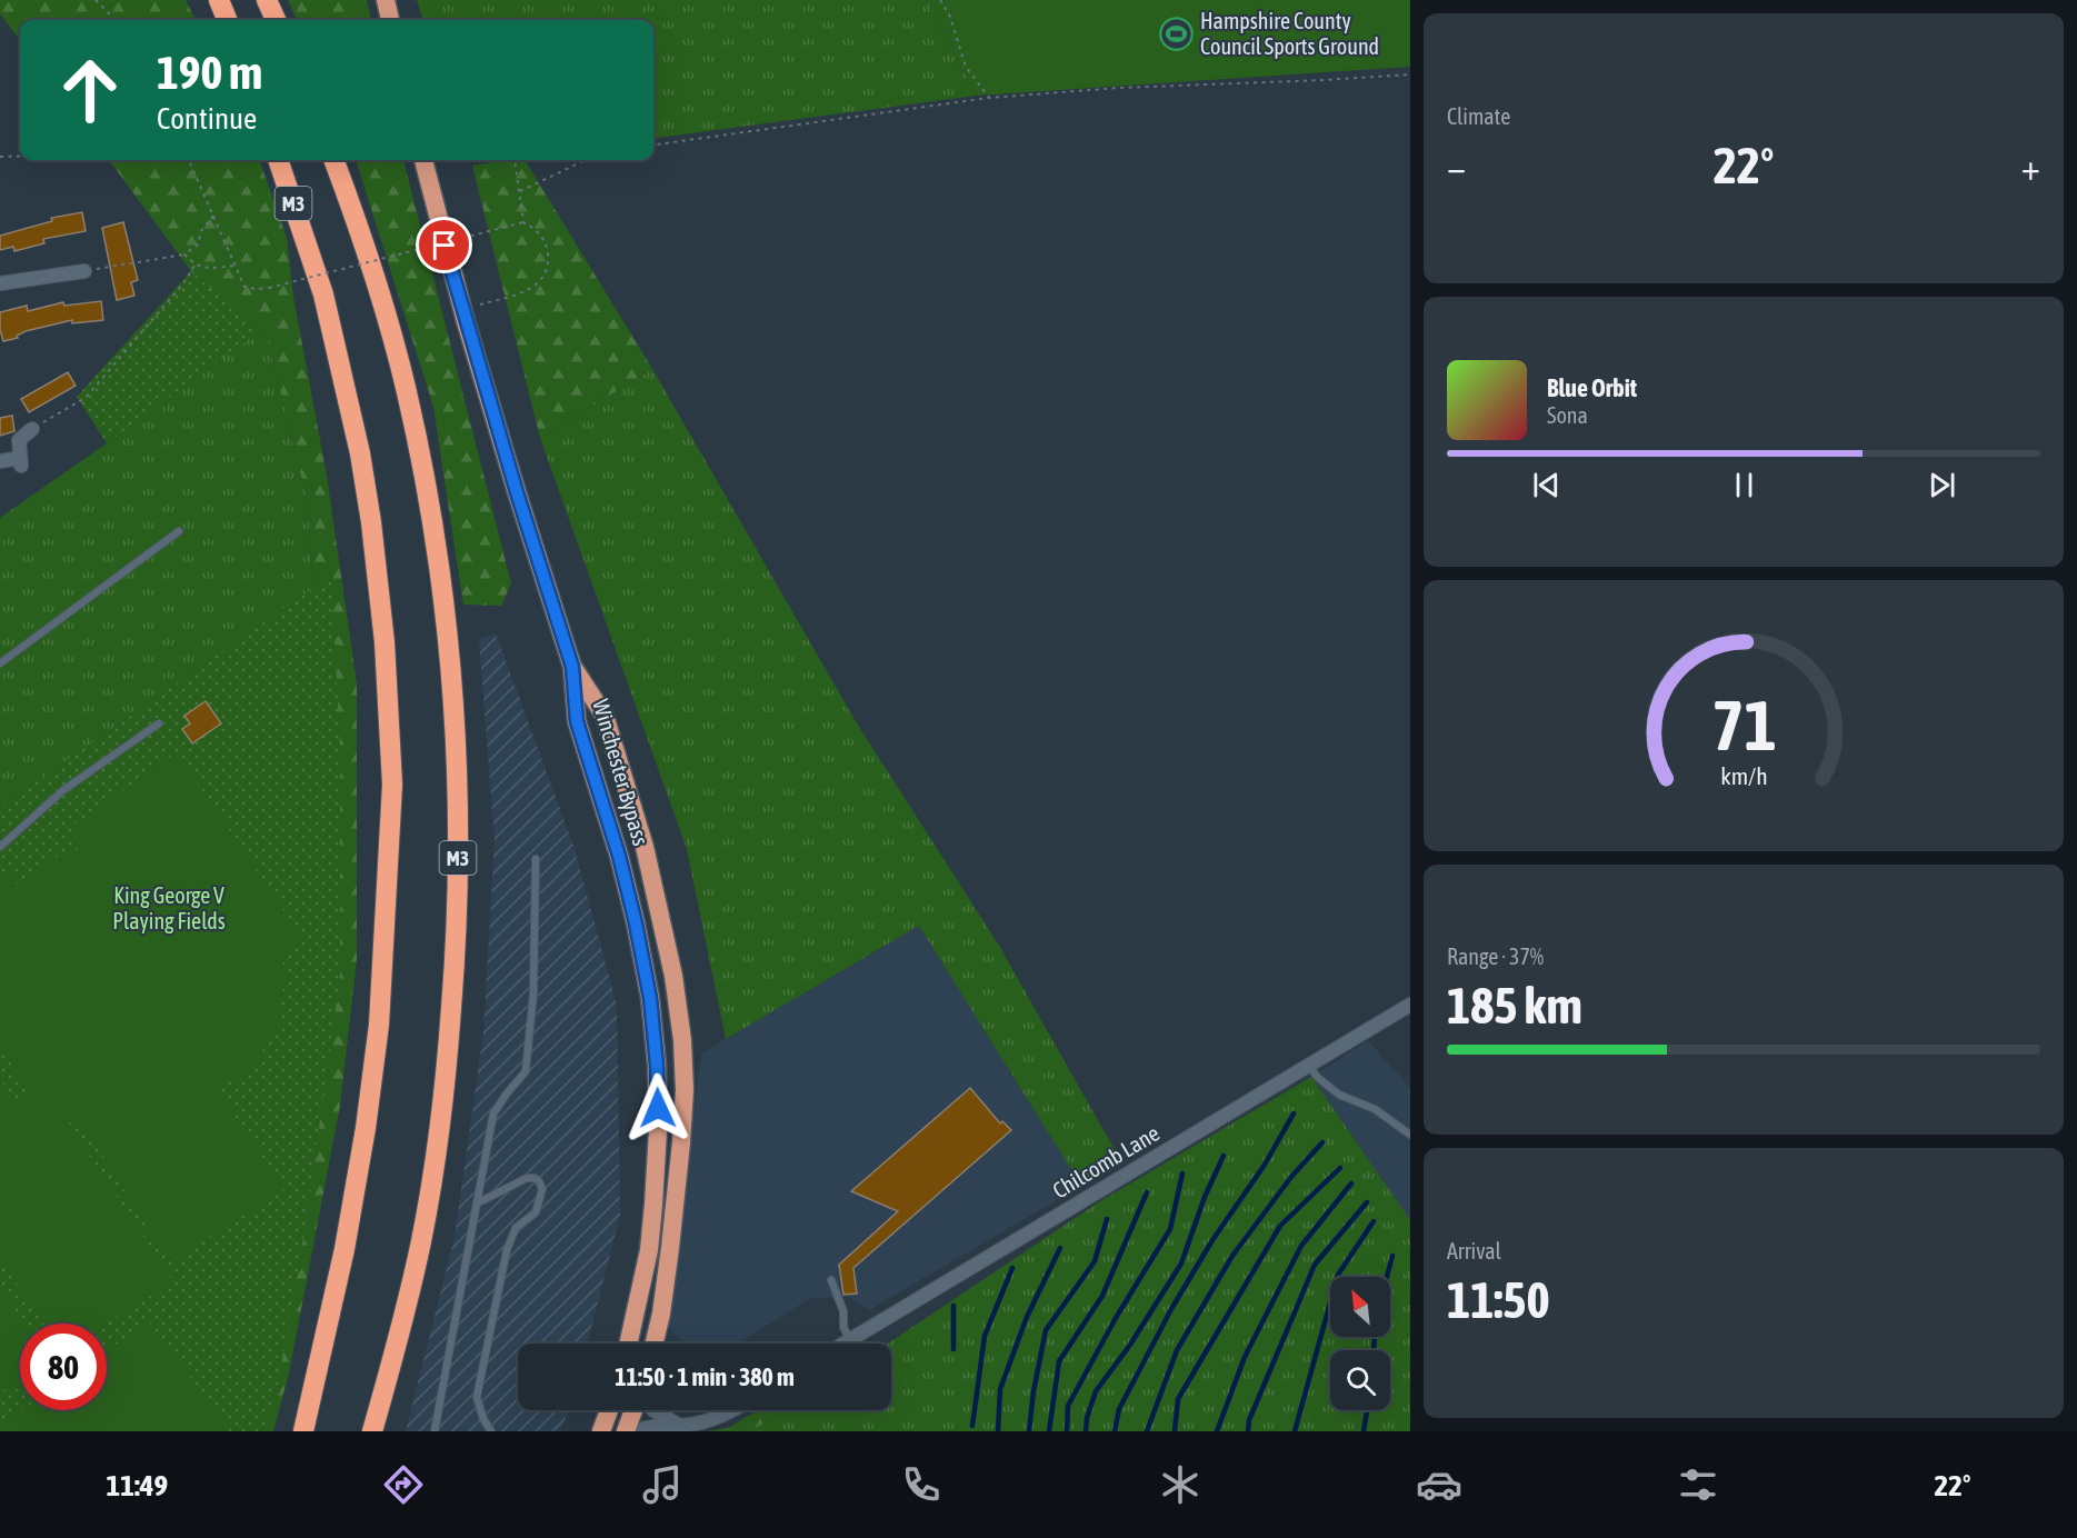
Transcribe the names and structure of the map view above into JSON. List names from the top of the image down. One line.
{"streets":{"highway":["M3","Winchester Bypass"],"street":["Chilcomb Lane"]},"parks":["King George V Playing Fields"],"places":{"sports":["Hampshire County Council Sports Ground"]},"north":"top left","page":{"tile":["Climate",["Range · 37%","185 km"],["Arrival","11:50"]],"turn":["190 m","Continue"],"heat":["−","22°","+"],"song":["Blue Orbit","Sona"],"limit":"80","trip":"11:50 · 1 min · 380 m","tabs":["11:49","22°"],"gauge":["71","km/h"]}}
